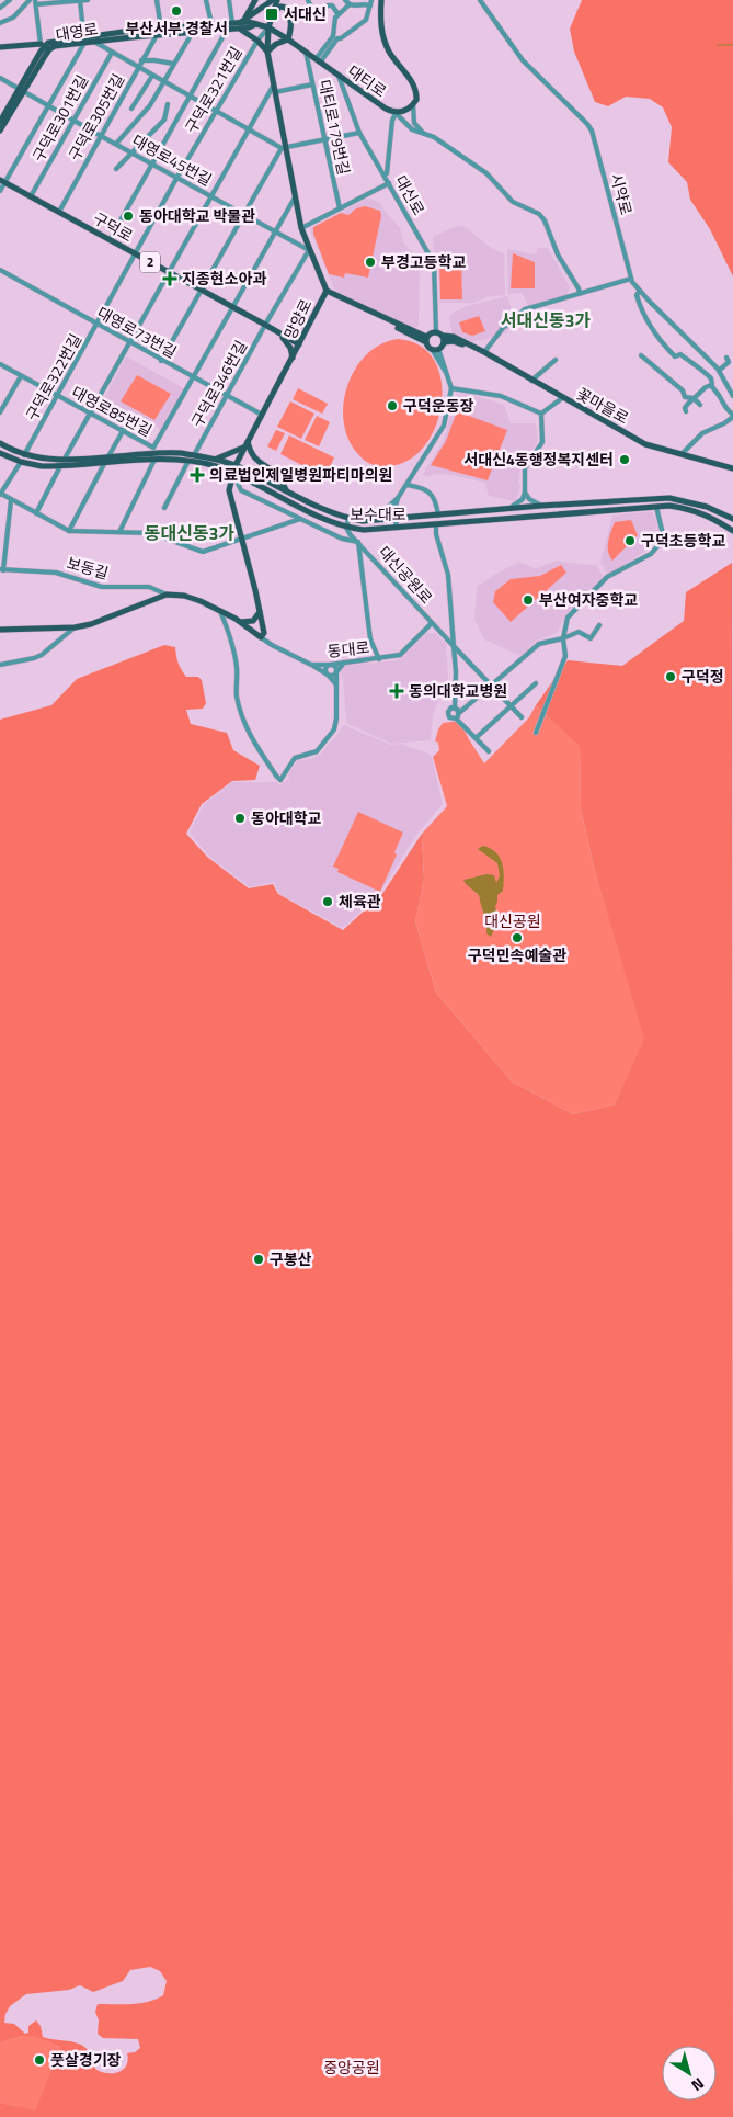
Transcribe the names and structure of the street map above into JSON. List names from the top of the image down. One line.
{"streets":{"main road":["대영로","대티로","구덕로","2","망양로","꽃마을로","보수대로"],"street":["구덕로321번길","구덕로305번길","구덕로301번길","대티로179번길","대영로45번길","시약로","대신로","대영로73번길","구덕로322번길","구덕로346번길","대영로85번길","보동길","대신공원로","동대로"]},"crossings":[["대영로","대티로"],["대영로","구덕로321번길"],["대영로","구덕로305번길"],["대영로","대영로45번길"],["대영로","망양로"],["대티로","구덕로321번길"],["대티로","대티로179번길"],["대티로","대신로"],["대티로","망양로"],["구덕로321번길","대영로45번길"],["구덕로321번길","구덕로"],["구덕로321번길","망양로"],["구덕로321번길","구덕로322번길"],["구덕로305번길","대영로45번길"],["구덕로305번길","구덕로"],["구덕로301번길","대영로45번길"],["구덕로301번길","구덕로"],["대영로45번길","망양로"],["대영로45번길","구덕로346번길"],["대신로","꽃마을로"],["구덕로","망양로"],["구덕로","구덕로322번길"],["구덕로","구덕로346번길"],["망양로","대영로73번길"],["망양로","구덕로346번길"],["망양로","보수대로"],["망양로","동대로"],["대영로73번길","구덕로322번길"],["대영로73번길","구덕로346번길"],["구덕로322번길","대영로85번길"],["구덕로322번길","보수대로"],["구덕로346번길","보수대로"],["대영로85번길","보수대로"],["보수대로","대신공원로"],["대신공원로","동대로"]],"districts":["서대신동3가","동대신동3가"],"parks":["대신공원","중앙공원"],"places":{"other":["부산서부 경찰서","동아대학교 박물관","부경고등학교","구덕운동장","서대신4동행정복지센터","구덕초등학교","부산여자중학교","구덕정","동아대학교","체육관","구덕민속예술관","구봉산","풋살경기장"],"transit":["서대신"],"health":["지종현소아과","의료법인제일병원파티마의원","동의대학교병원"]},"north":"bottom right"}
